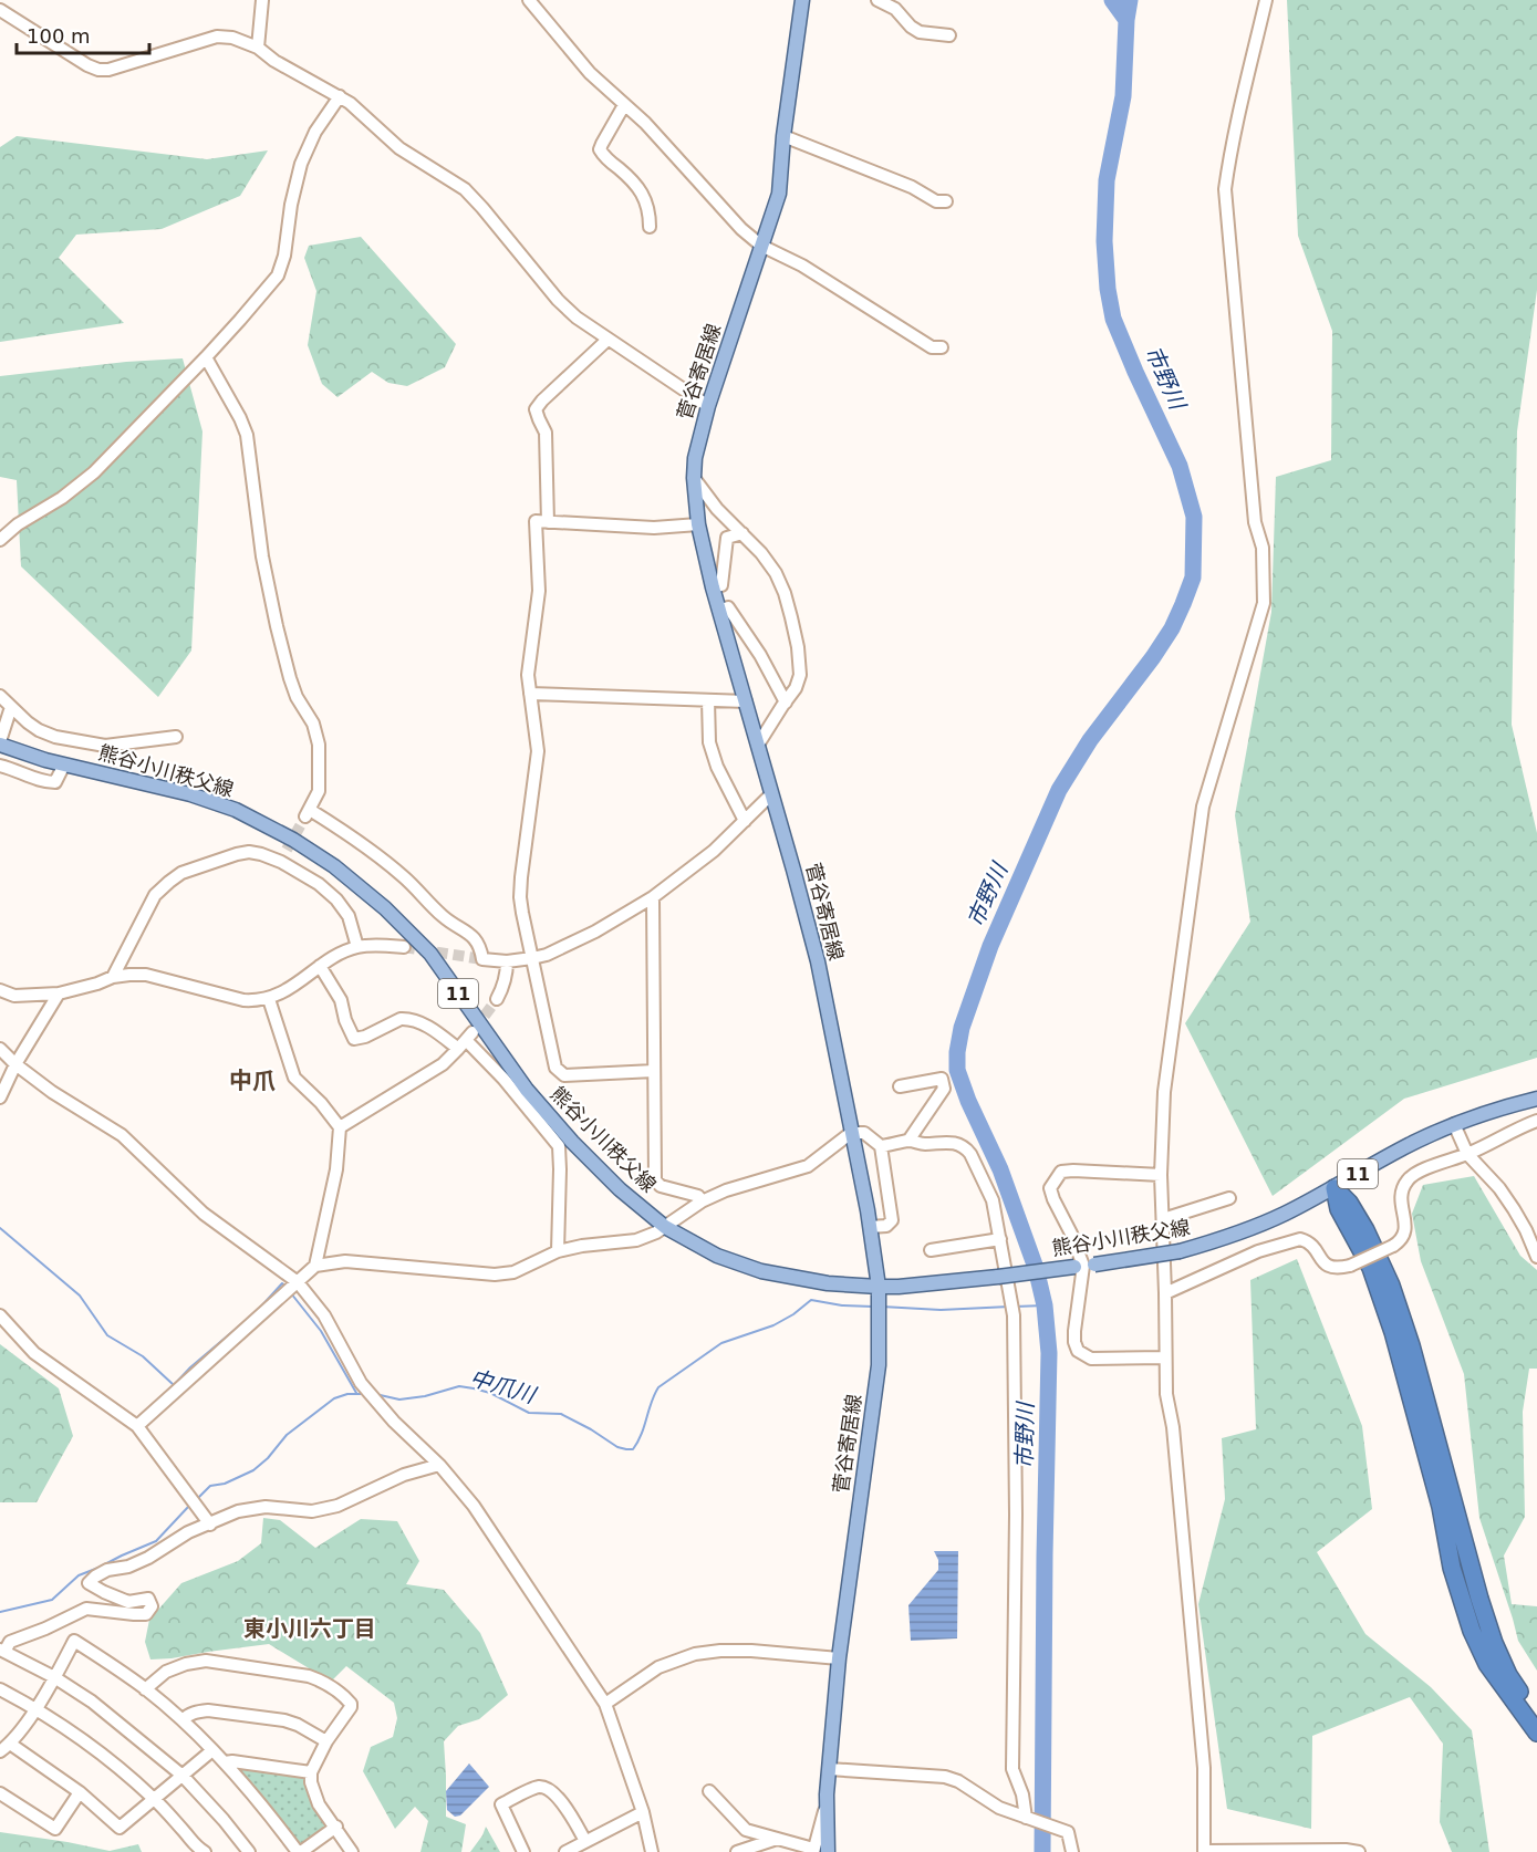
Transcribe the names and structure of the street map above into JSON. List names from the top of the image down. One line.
{"streets":{"main road":["菅谷寄居線","熊谷小川秩父線","11"]},"crossings":[["菅谷寄居線","熊谷小川秩父線"]],"districts":["中爪","東小川六丁目"],"water":["市野川","中爪川"],"scale_bar":"100 m"}
